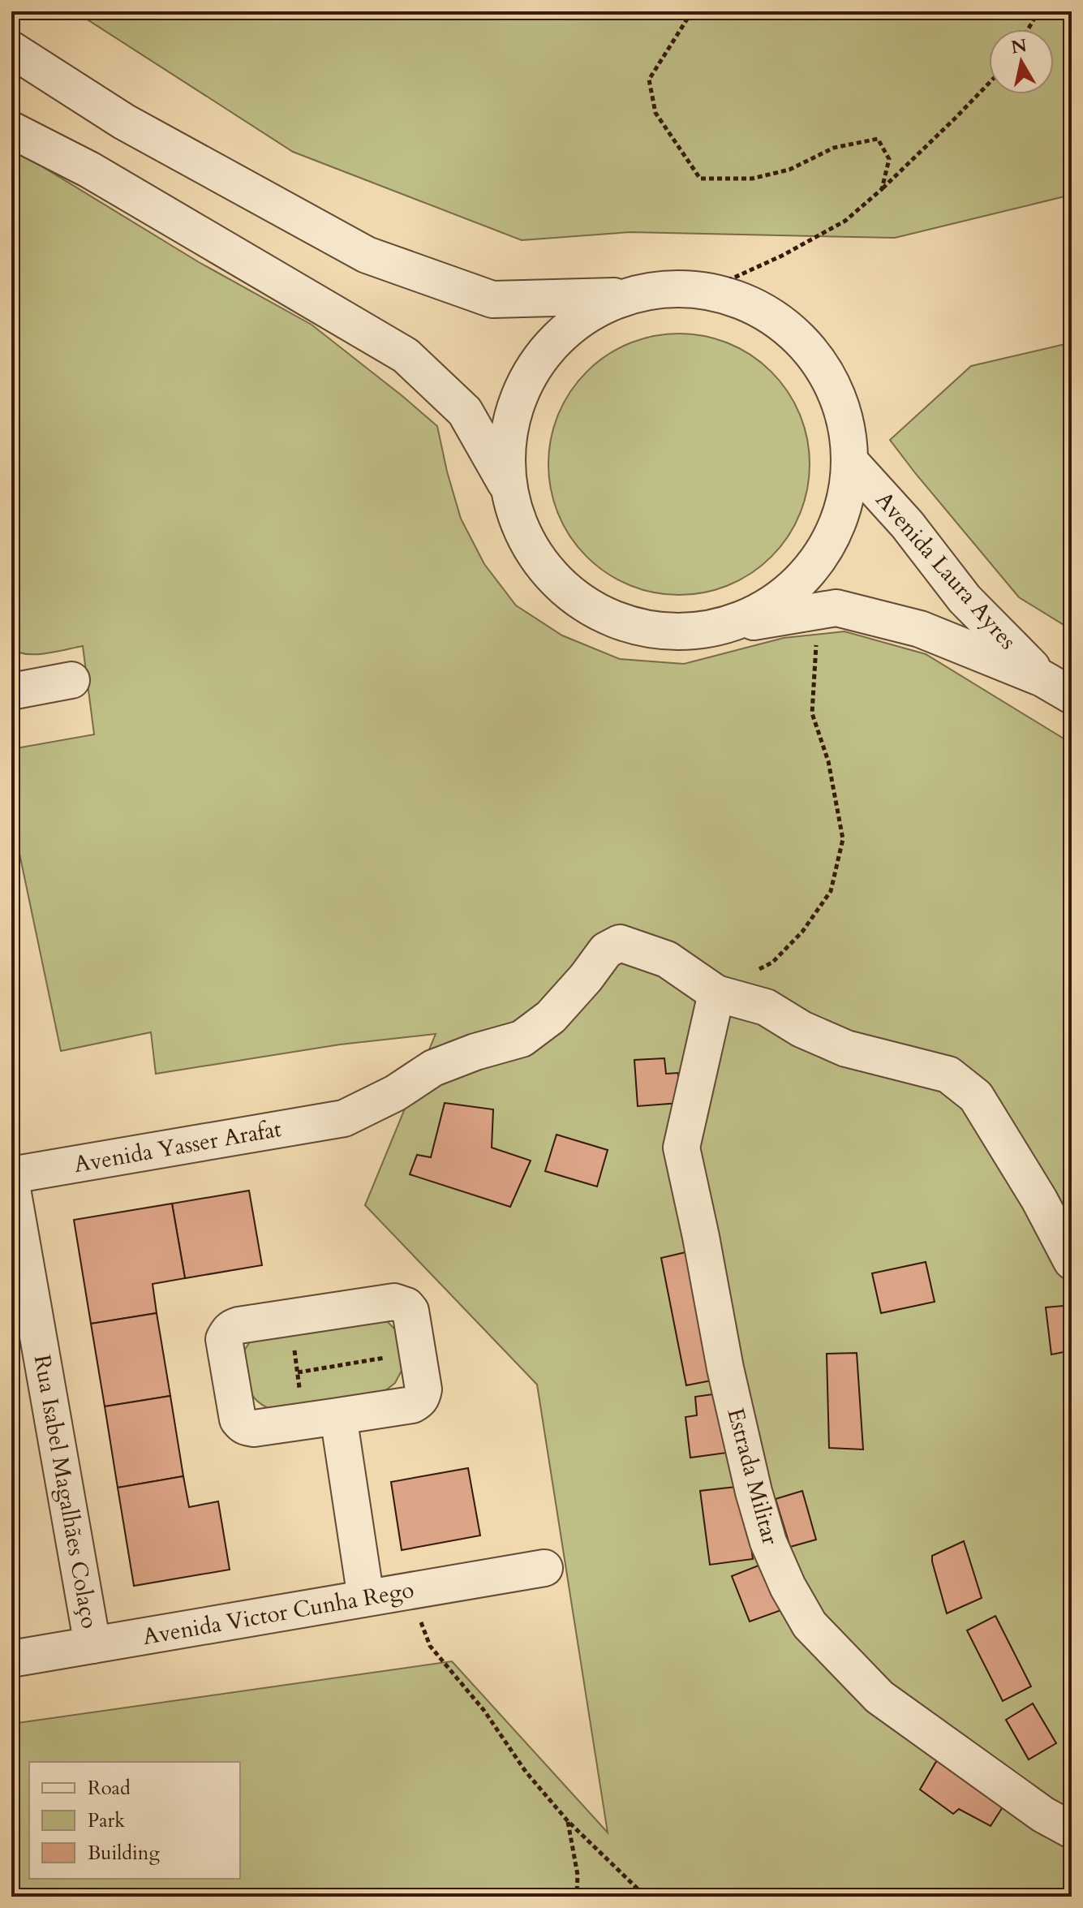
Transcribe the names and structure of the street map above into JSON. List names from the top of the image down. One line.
{"streets":{"street":["Avenida Laura Ayres","Avenida Yasser Arafat","Estrada Militar","Rua Isabel Magalhães Colaço","Avenida Victor Cunha Rego"]},"crossings":[["Avenida Yasser Arafat","Estrada Militar"],["Rua Isabel Magalhães Colaço","Avenida Victor Cunha Rego"]],"legend":["Road","Park","Building"],"north":"top"}
